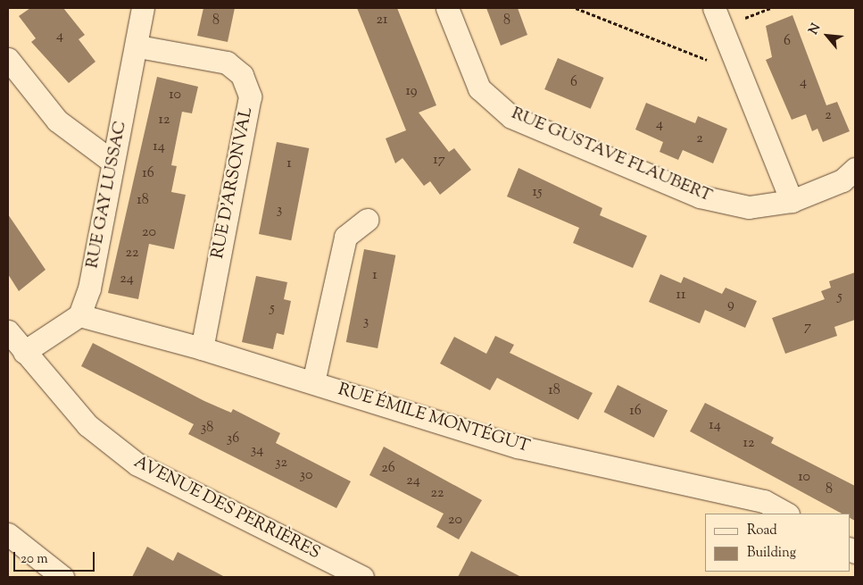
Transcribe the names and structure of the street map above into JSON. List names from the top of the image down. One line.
{"streets":{"street":["RUE GUSTAVE FLAUBERT","RUE D'ARSONVAL","RUE GAY LUSSAC","RUE ÉMILE MONTÉGUT","AVENUE DES PERRIÈRES"]},"crossings":[["RUE D'ARSONVAL","RUE GAY LUSSAC"],["RUE D'ARSONVAL","RUE ÉMILE MONTÉGUT"],["RUE GAY LUSSAC","RUE ÉMILE MONTÉGUT"]],"house_numbers":["21","8","8","4","6","6","4","19","10","2","12","4","2","14","17","1","16","15","18","3","20","22","1","24","11","5","9","5","3","7","18","16","14","38","36","12","34","32","26","30","10","24","8","22","20"],"legend":["Road","Building"],"scale_bar":"20 m","north":"top left"}
